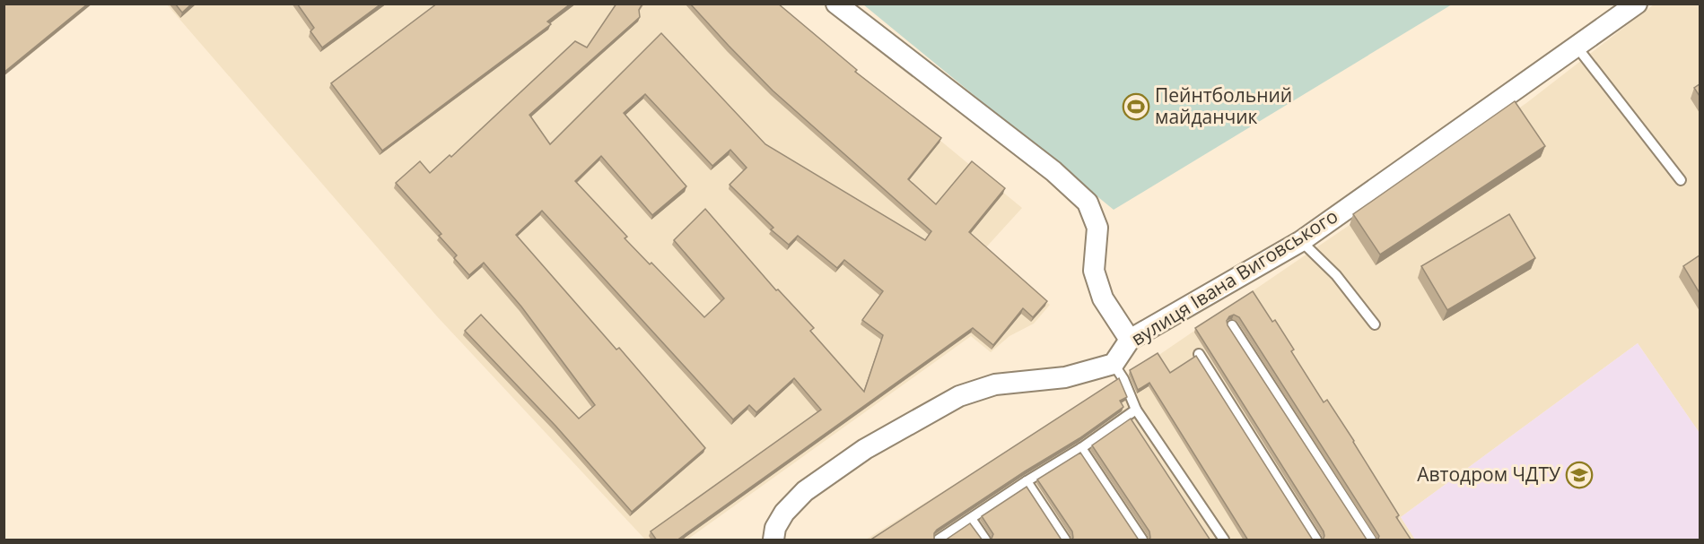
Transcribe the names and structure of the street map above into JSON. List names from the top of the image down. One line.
{"streets":{"street":["вулиця Івана Виговського"]},"places":{"sports":["Пейнтбольний майданчик"],"school or university":["Автодром ЧДТУ"]}}
